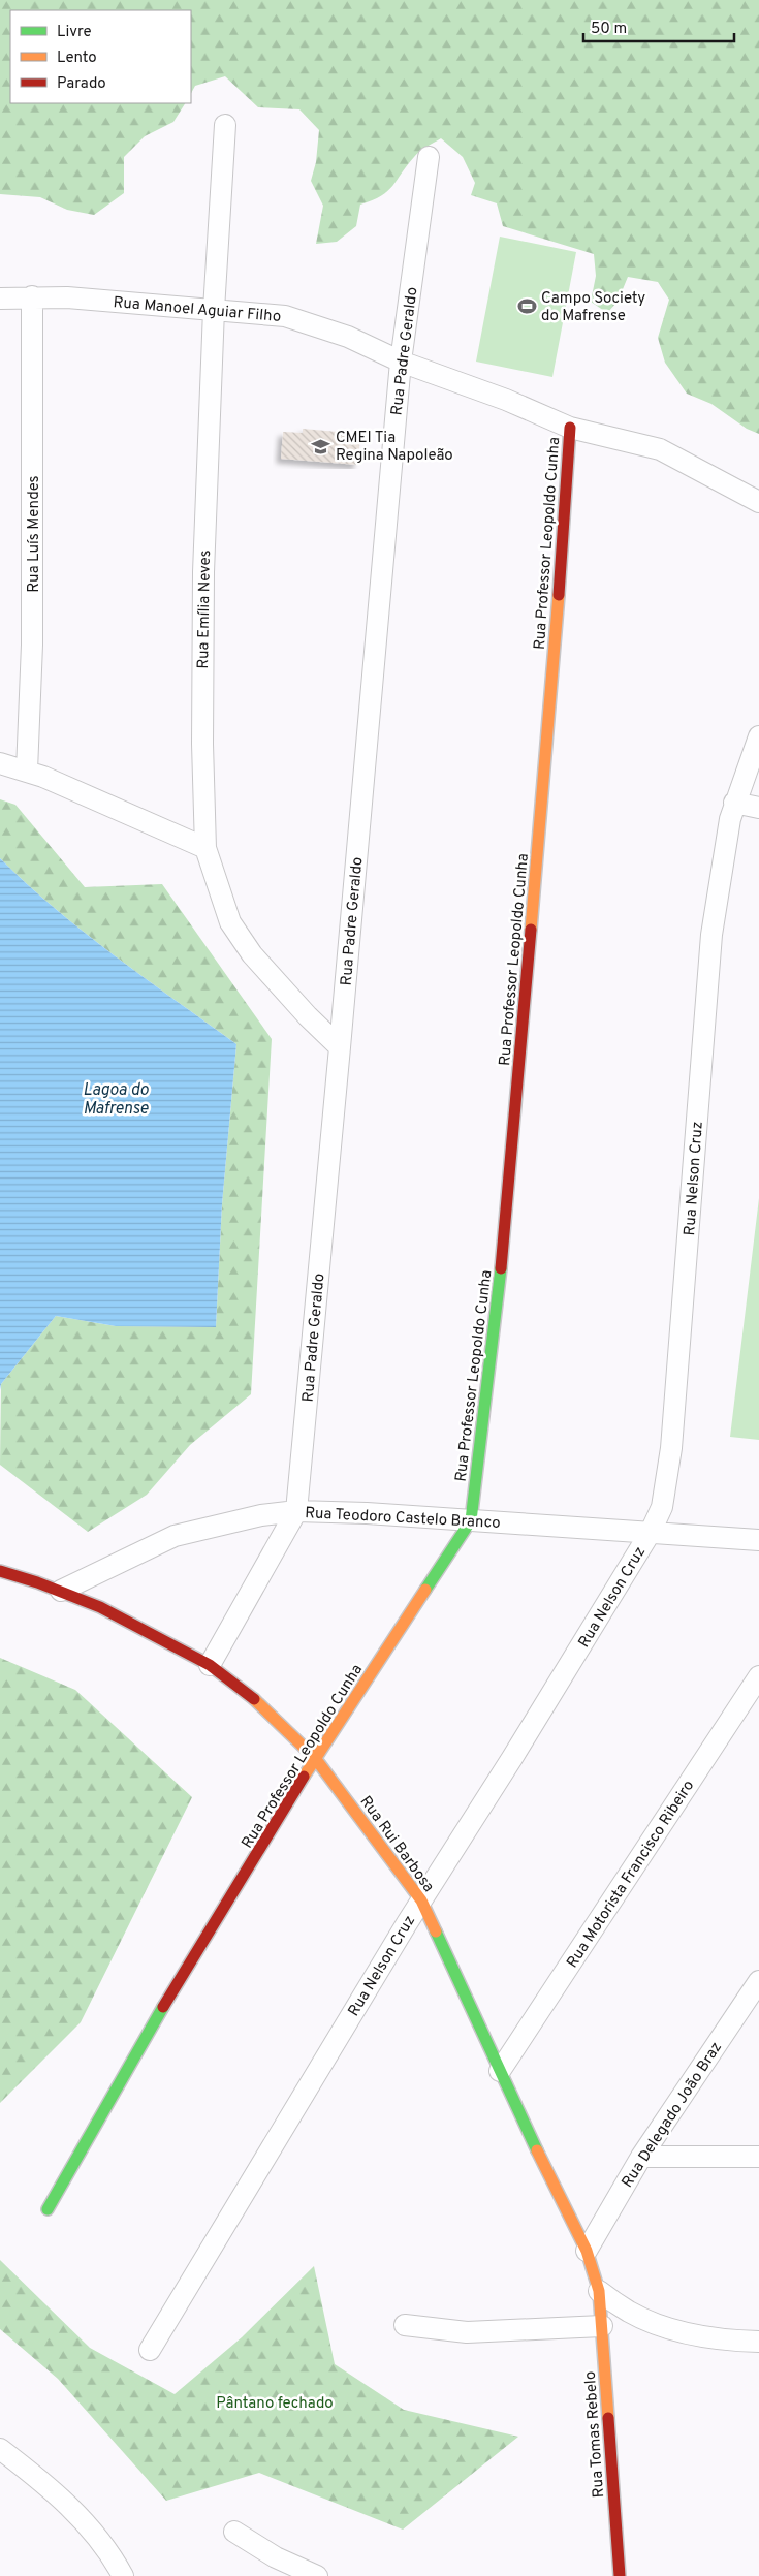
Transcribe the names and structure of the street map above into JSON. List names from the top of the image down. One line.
{"streets":{"street":["Rua Manoel Aguiar Filho","Rua Padre Geraldo","Rua Luís Mendes","Rua Professor Leopoldo Cunha","Rua Emília Neves","Rua Nelson Cruz","Rua Teodoro Castelo Branco","Rua Rui Barbosa","Rua Motorista Francisco Ribeiro","Rua Delegado João Braz","Rua Tomas Rebelo"]},"crossings":[["Rua Manoel Aguiar Filho","Rua Padre Geraldo"],["Rua Manoel Aguiar Filho","Rua Luís Mendes"],["Rua Manoel Aguiar Filho","Rua Professor Leopoldo Cunha"],["Rua Manoel Aguiar Filho","Rua Emília Neves"],["Rua Padre Geraldo","Rua Emília Neves"],["Rua Padre Geraldo","Rua Teodoro Castelo Branco"],["Rua Padre Geraldo","Rua Rui Barbosa"],["Rua Professor Leopoldo Cunha","Rua Teodoro Castelo Branco"],["Rua Professor Leopoldo Cunha","Rua Rui Barbosa"],["Rua Nelson Cruz","Rua Teodoro Castelo Branco"],["Rua Nelson Cruz","Rua Rui Barbosa"],["Rua Teodoro Castelo Branco","Rua Rui Barbosa"],["Rua Rui Barbosa","Rua Motorista Francisco Ribeiro"],["Rua Rui Barbosa","Rua Delegado João Braz"],["Rua Rui Barbosa","Rua Tomas Rebelo"]],"water":["Lagoa do Mafrense"],"parks":["Pântano fechado"],"places":{"sports":["Campo Society do Mafrense"],"school or university":["CMEI Tia Regina Napoleão"]},"legend":["Livre","Lento","Parado"],"scale_bar":"50 m"}
